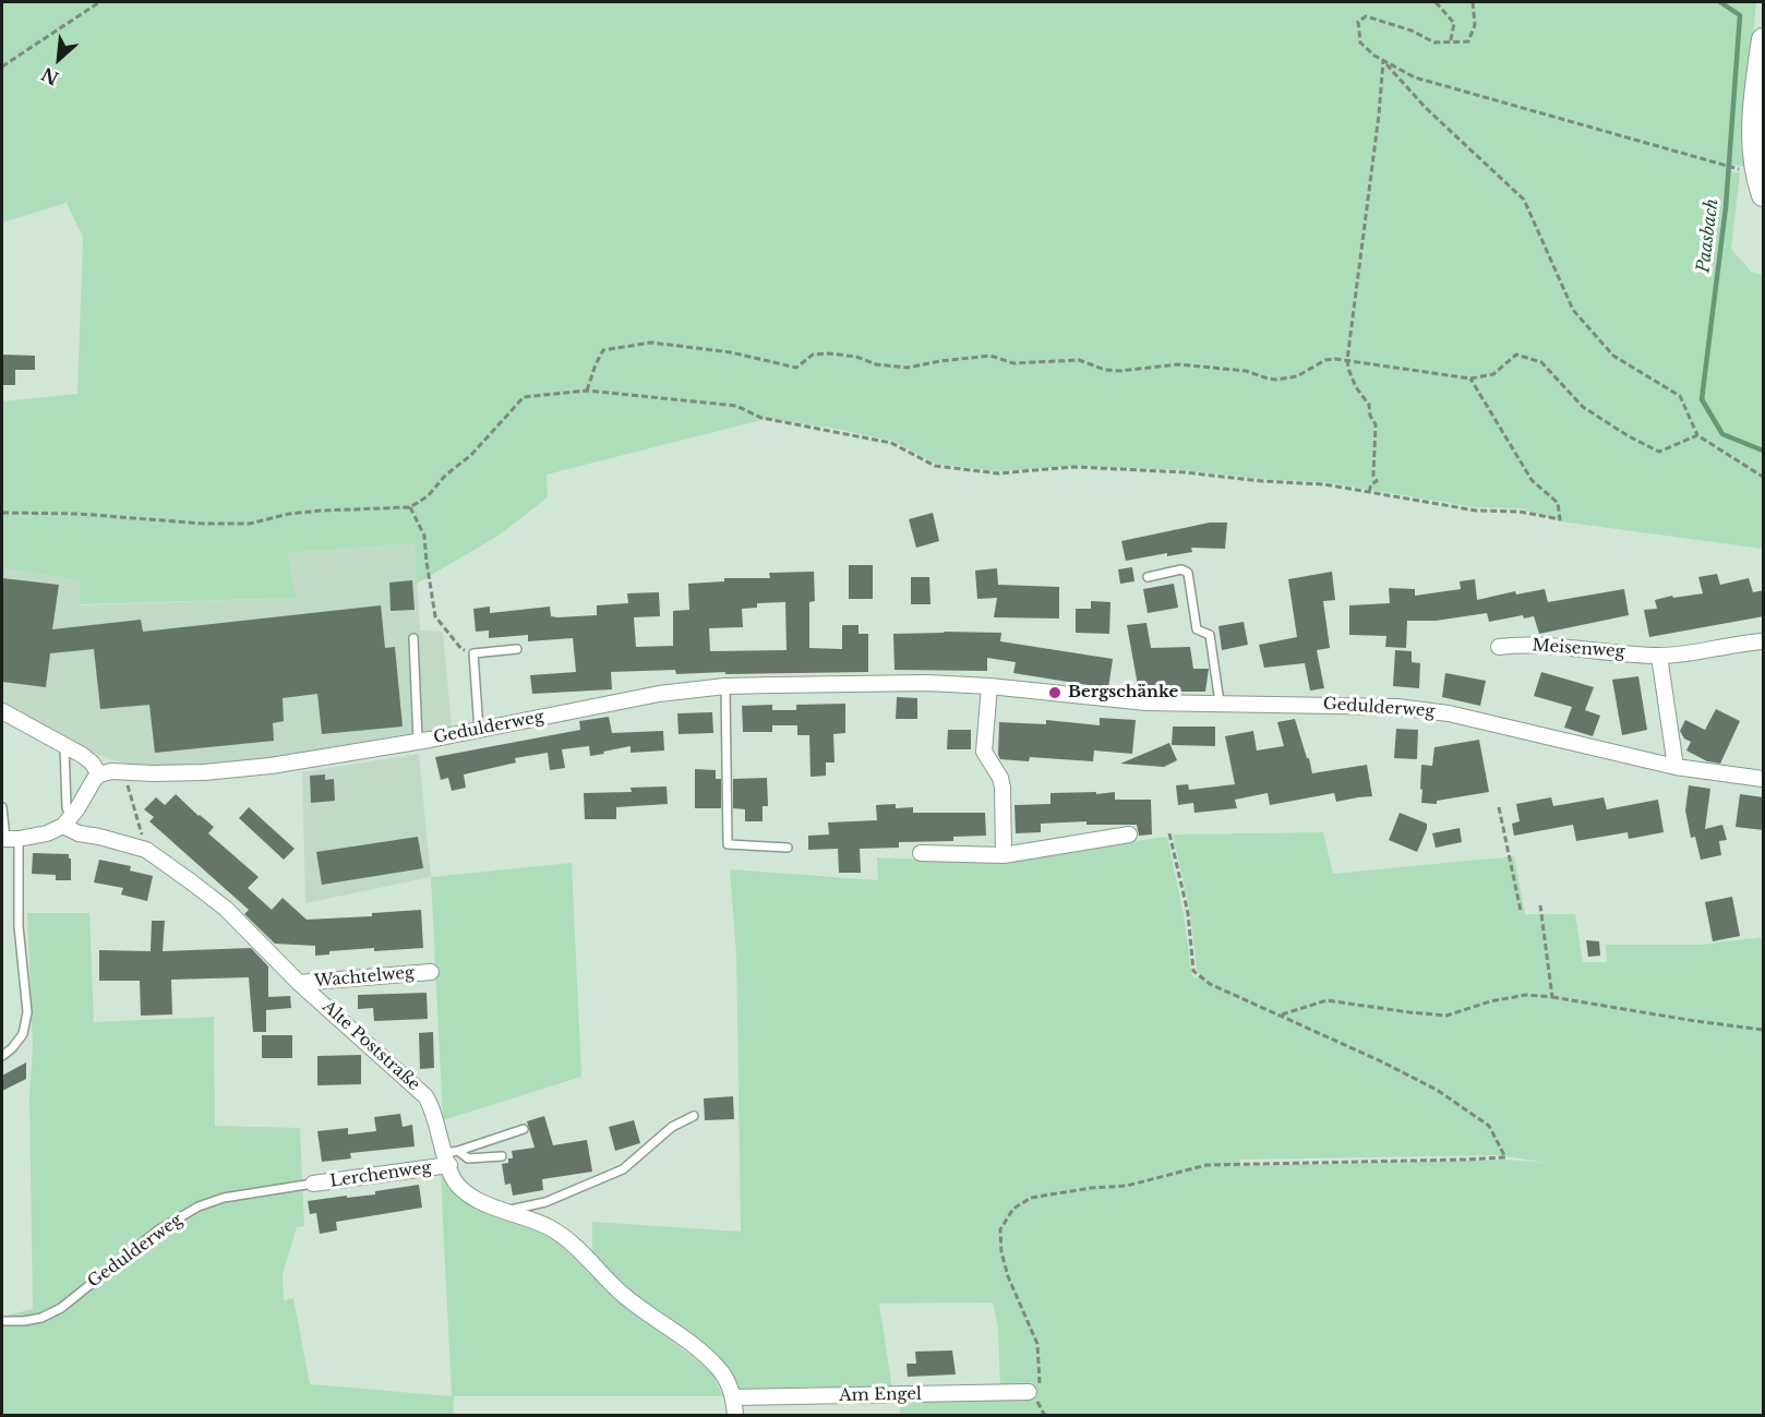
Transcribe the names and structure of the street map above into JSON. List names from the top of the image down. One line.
{"streets":{"street":["Meisenweg","Gedulderweg","Wachtelweg","Alte Poststraße","Lerchenweg","Am Engel"]},"crossings":[["Gedulderweg","Lerchenweg"],["Wachtelweg","Alte Poststraße"],["Alte Poststraße","Lerchenweg"],["Alte Poststraße","Am Engel"]],"water":["Paasbach"],"places":["Bergschänke"],"north":"bottom left"}
